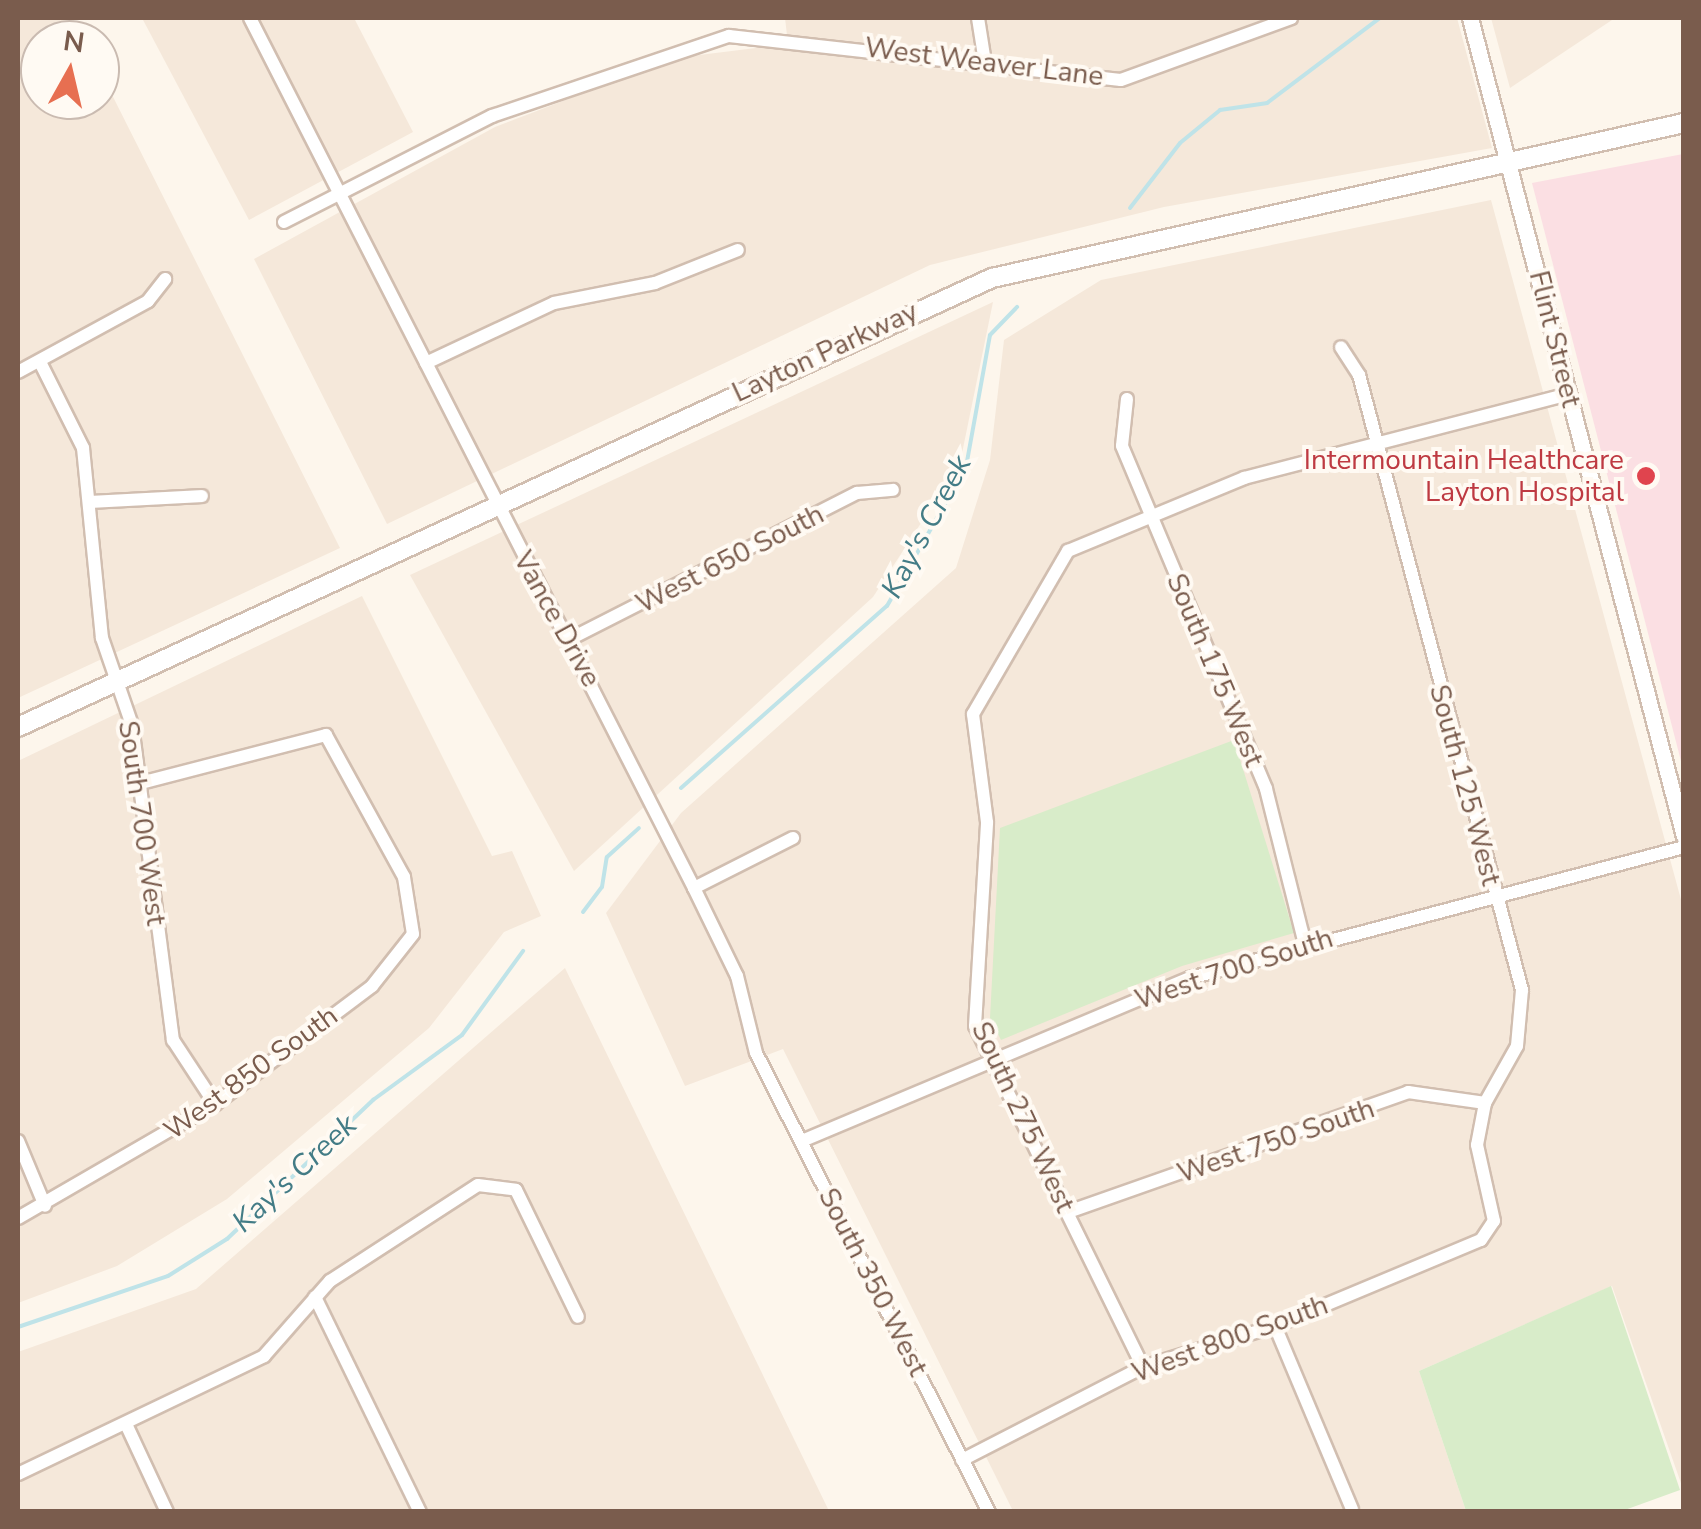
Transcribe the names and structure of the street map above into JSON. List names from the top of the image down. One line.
{"streets":{"main road":["Layton Parkway"],"street":["West Weaver Lane","Flint Street","West 650 South","Vance Drive","South 175 West","South 125 West","South 700 West","West 700 South","West 850 South","South 275 West","West 750 South","South 350 West","West 800 South"]},"crossings":[["West Weaver Lane","Vance Drive"],["Flint Street","Layton Parkway"],["Flint Street","South 275 West"],["Layton Parkway","Vance Drive"],["Layton Parkway","South 700 West"],["West 650 South","Vance Drive"],["Vance Drive","South 350 West"],["South 175 West","West 700 South"],["South 175 West","South 275 West"],["South 125 West","West 700 South"],["South 125 West","South 275 West"],["South 125 West","West 750 South"],["South 125 West","West 800 South"],["South 700 West","West 850 South"],["West 700 South","South 275 West"],["West 700 South","South 350 West"],["South 275 West","West 750 South"],["South 275 West","West 800 South"],["South 350 West","West 800 South"]],"water":["Kay's Creek"],"places":["Intermountain Healthcare Layton Hospital"],"north":"top"}
